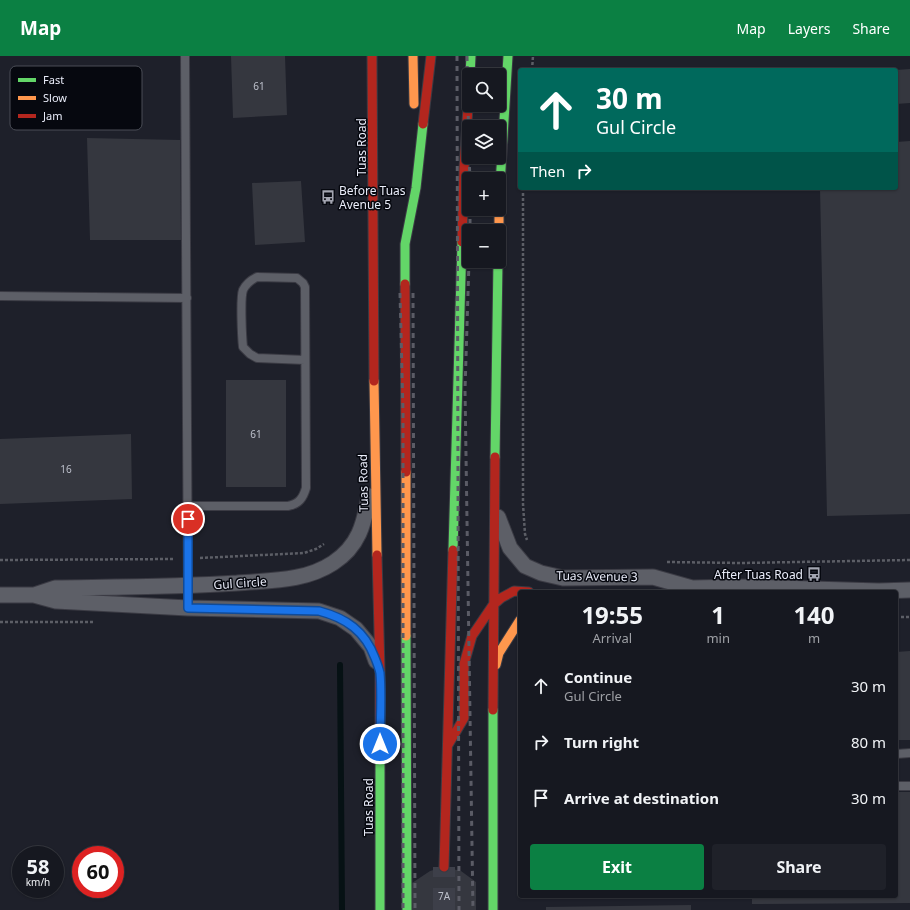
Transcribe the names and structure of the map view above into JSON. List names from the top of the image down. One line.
{"streets":{"main road":["Tuas Road"],"street":["Tuas Avenue 3","Gul Circle"]},"crossings":[["Tuas Road","Gul Circle"]],"places":{"bus stop":["Before Tuas Avenue 5","After Tuas Road"]},"house_numbers":["61","61","16","7A"],"legend":["Fast","Slow","Jam"],"page":{"header":"Map","nav":["Map","Layers","Share"],"map_buttons":["+","−"],"turn":["30 m","Gul Circle"],"then":"Then","eta":["19:55","Arrival","1","min","140","m"],"list":[{"name":"Continue","note":"Gul Circle","value":"30 m"},{"name":"Turn right","value":"80 m"},{"name":"Arrive at destination","value":"30 m"}],"buttons":["Exit","Share"],"speed":"58 km/h","limit":"60"}}
